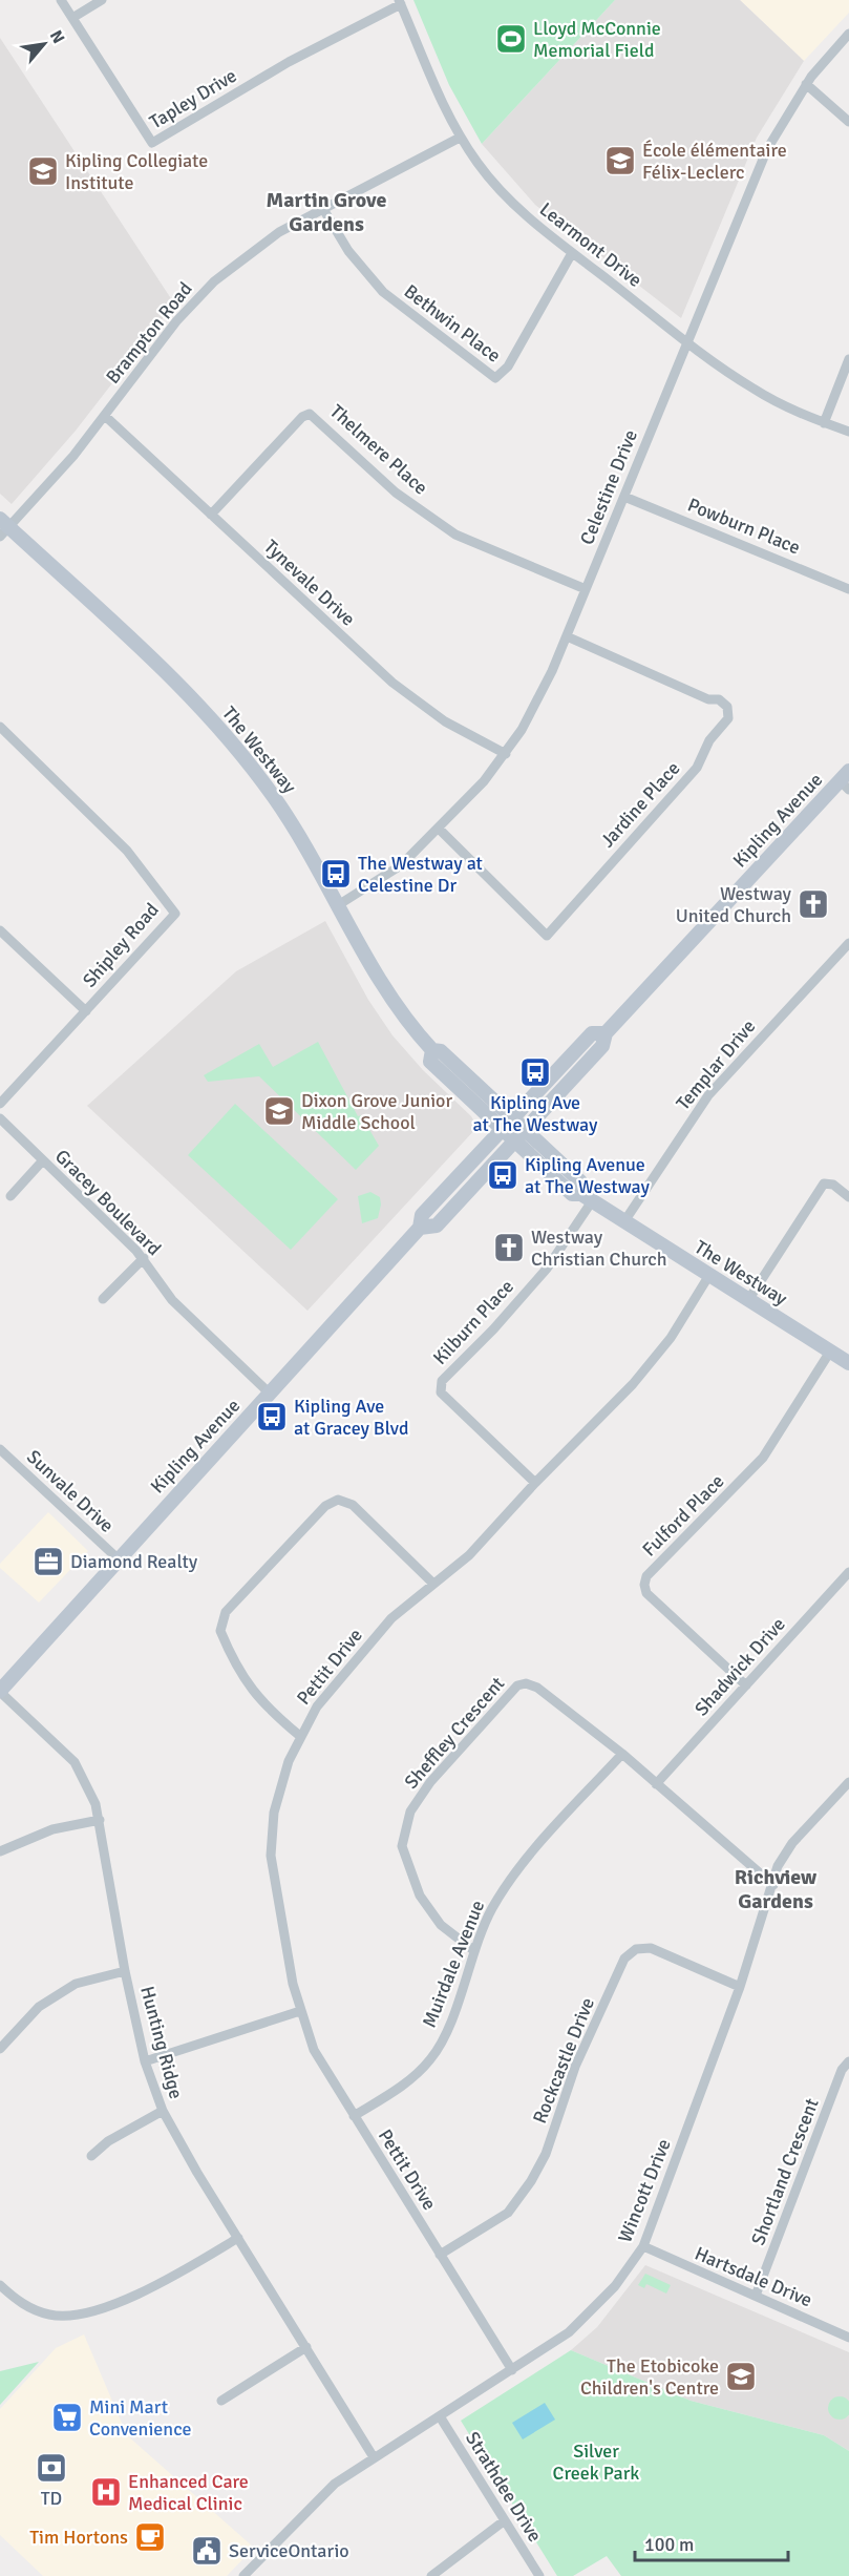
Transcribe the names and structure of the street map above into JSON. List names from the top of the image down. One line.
{"streets":{"main road":["The Westway","Kipling Avenue"],"street":["Tapley Drive","Learmont Drive","Bethwin Place","Brampton Road","Thelmere Place","Celestine Drive","Powburn Place","Tynevale Drive","Jardine Place","Shipley Road","Templar Drive","Gracey Boulevard","Kilburn Place","Sunvale Drive","Fulford Place","Pettit Drive","Shadwick Drive","Sheffley Crescent","Muirdale Avenue","Hunting Ridge","Rockcastle Drive","Shortland Crescent","Wincott Drive","Hartsdale Drive","Strathdee Drive"]},"crossings":[["Tapley Drive","Learmont Drive"],["Learmont Drive","Bethwin Place"],["Learmont Drive","Brampton Road"],["Learmont Drive","Celestine Drive"],["Bethwin Place","Brampton Road"],["Brampton Road","Tynevale Drive"],["Brampton Road","The Westway"],["Thelmere Place","Celestine Drive"],["Thelmere Place","Tynevale Drive"],["Celestine Drive","Powburn Place"],["Celestine Drive","Tynevale Drive"],["Celestine Drive","The Westway"],["Celestine Drive","Jardine Place"],["The Westway","Kipling Avenue"],["The Westway","Templar Drive"],["The Westway","Kilburn Place"],["The Westway","Fulford Place"],["The Westway","Pettit Drive"],["Kipling Avenue","Gracey Boulevard"],["Kipling Avenue","Sunvale Drive"],["Kipling Avenue","Hunting Ridge"],["Kilburn Place","Pettit Drive"],["Fulford Place","Shadwick Drive"],["Pettit Drive","Muirdale Avenue"],["Pettit Drive","Rockcastle Drive"],["Pettit Drive","Wincott Drive"],["Shadwick Drive","Sheffley Crescent"],["Sheffley Crescent","Muirdale Avenue"],["Sheffley Crescent","Wincott Drive"],["Hunting Ridge","Wincott Drive"],["Rockcastle Drive","Wincott Drive"],["Shortland Crescent","Hartsdale Drive"],["Wincott Drive","Hartsdale Drive"],["Wincott Drive","Strathdee Drive"]],"districts":["Martin Grove Gardens","Richview Gardens"],"parks":["Silver Creek Park"],"places":{"sports":["Lloyd McConnie Memorial Field"],"school or university":["École élémentaire Félix-Leclerc","Kipling Collegiate Institute","Dixon Grove Junior Middle School","The Etobicoke Children's Centre"],"bus stop":["The Westway at Celestine Dr","Kipling Ave at The Westway","Kipling Avenue at The Westway","Kipling Ave at Gracey Blvd"],"church":["Westway United Church","Westway Christian Church"],"office":["Diamond Realty"],"supermarket":["Mini Mart Convenience"],"bank":["TD"],"hospital":["Enhanced Care Medical Clinic"],"cafe":["Tim Hortons"],"public building":["ServiceOntario"]},"scale_bar":"100 m","north":"top right"}
